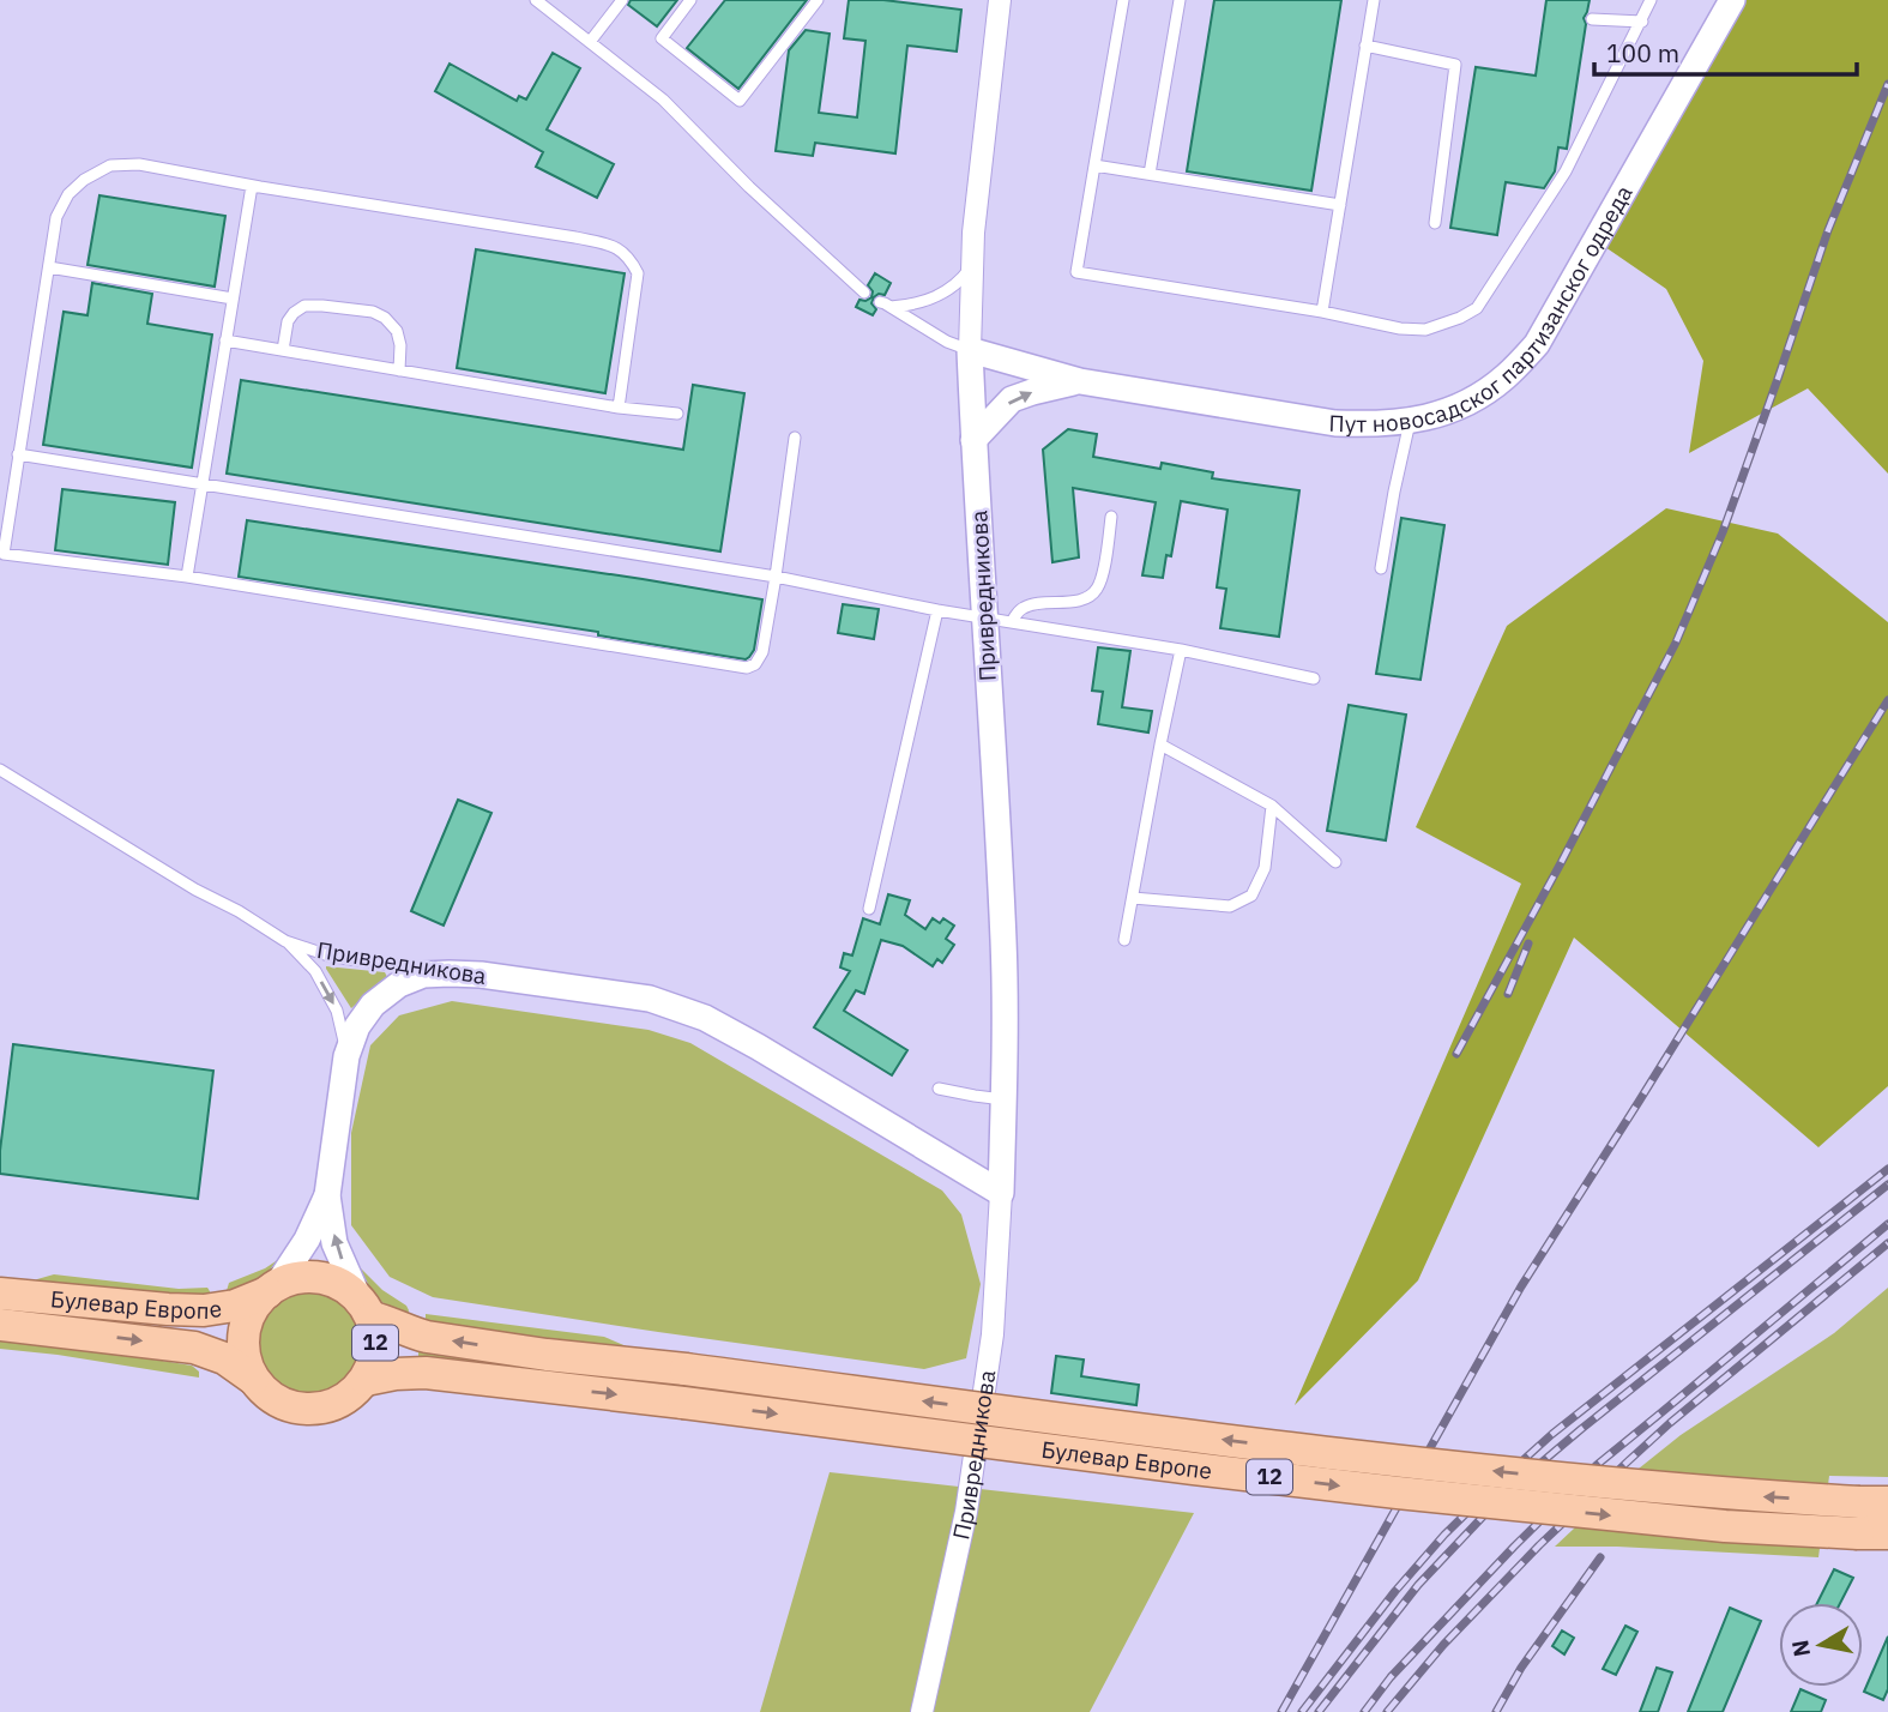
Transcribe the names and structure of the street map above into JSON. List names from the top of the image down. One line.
{"streets":{"main road":["Булевар Европе","12"],"street":["Пут новосадског партизанског одреда","Привредникова"]},"crossings":[["Пут новосадског партизанског одреда","Привредникова"],["Булевар Европе","12"]],"scale_bar":"100 m","north":"left"}
